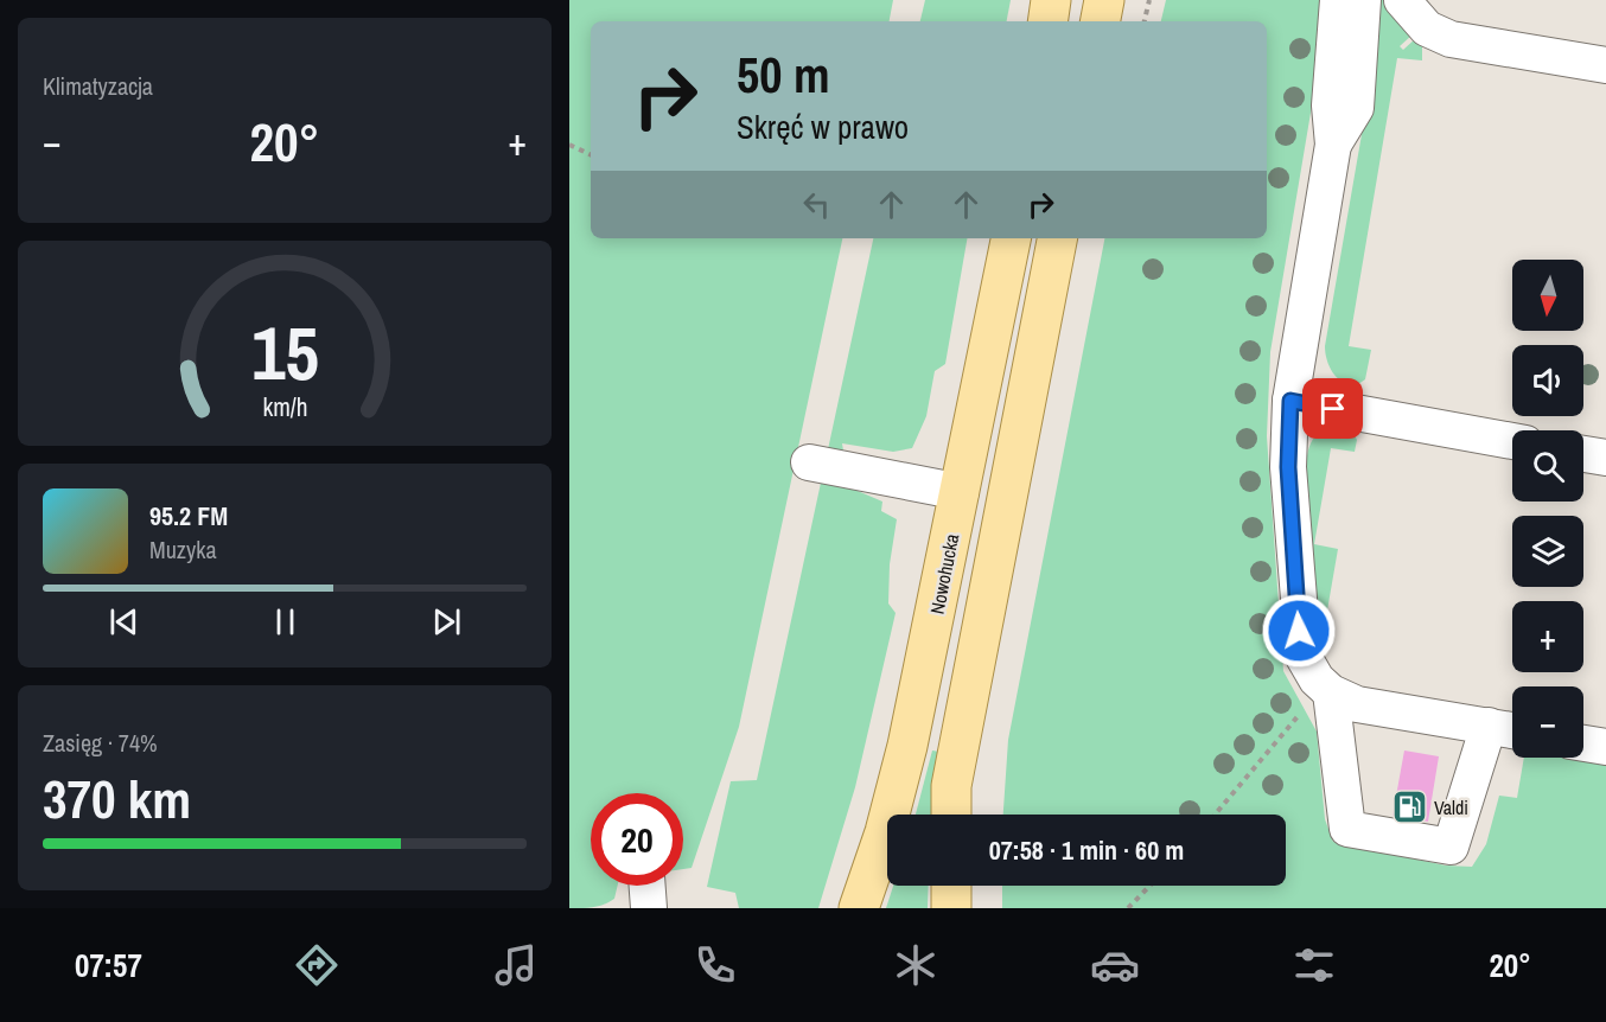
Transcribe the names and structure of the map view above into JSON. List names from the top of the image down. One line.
{"streets":{"main road":["Nowohucka"]},"places":{"fuel station":["Valdi"]},"north":"bottom","page":{"tile":["Klimatyzacja",["Zasięg · 74%","370 km"]],"turn":["50 m","Skręć w prawo"],"heat":["−","20°","+"],"map_buttons":["+","−"],"song":["95.2 FM","Muzyka"],"limit":"20","trip":"07:58 · 1 min · 60 m","tabs":["07:57","20°"],"gauge":["15","km/h"]}}
